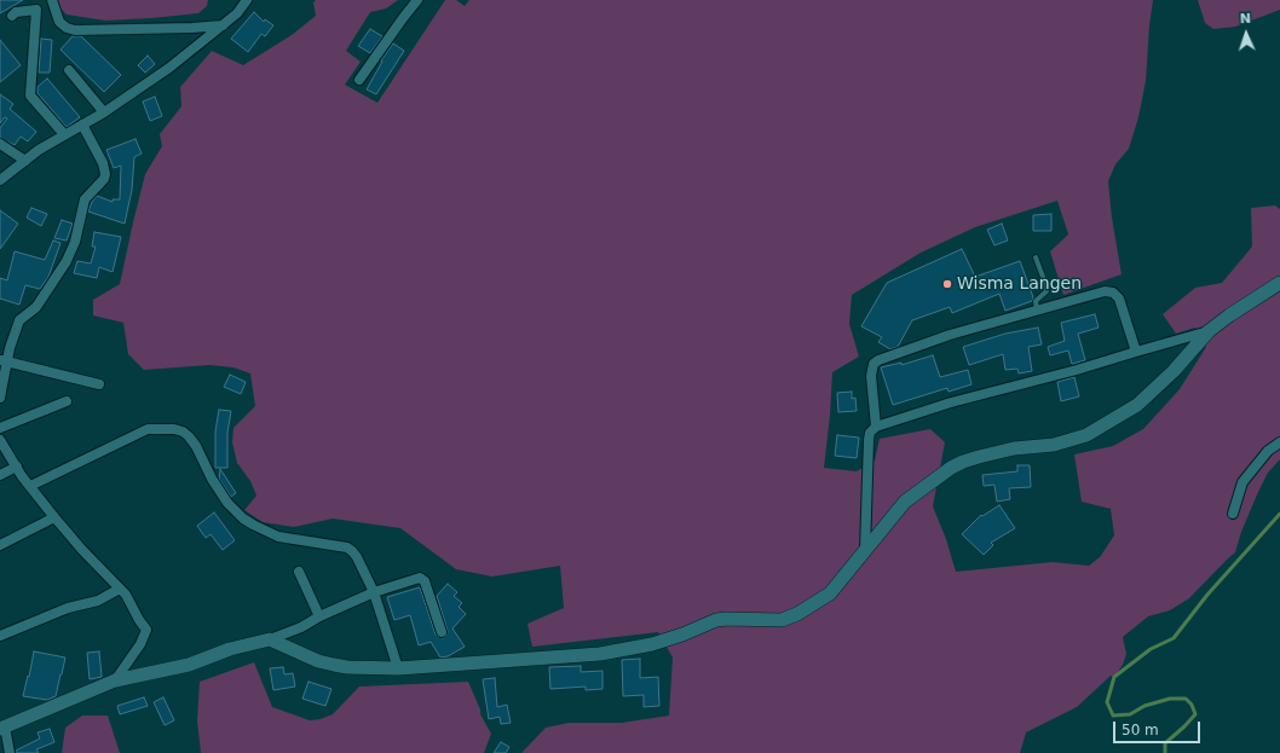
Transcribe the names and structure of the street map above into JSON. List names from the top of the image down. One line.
{"places":["Wisma Langen"],"scale_bar":"50 m","north":"top"}
